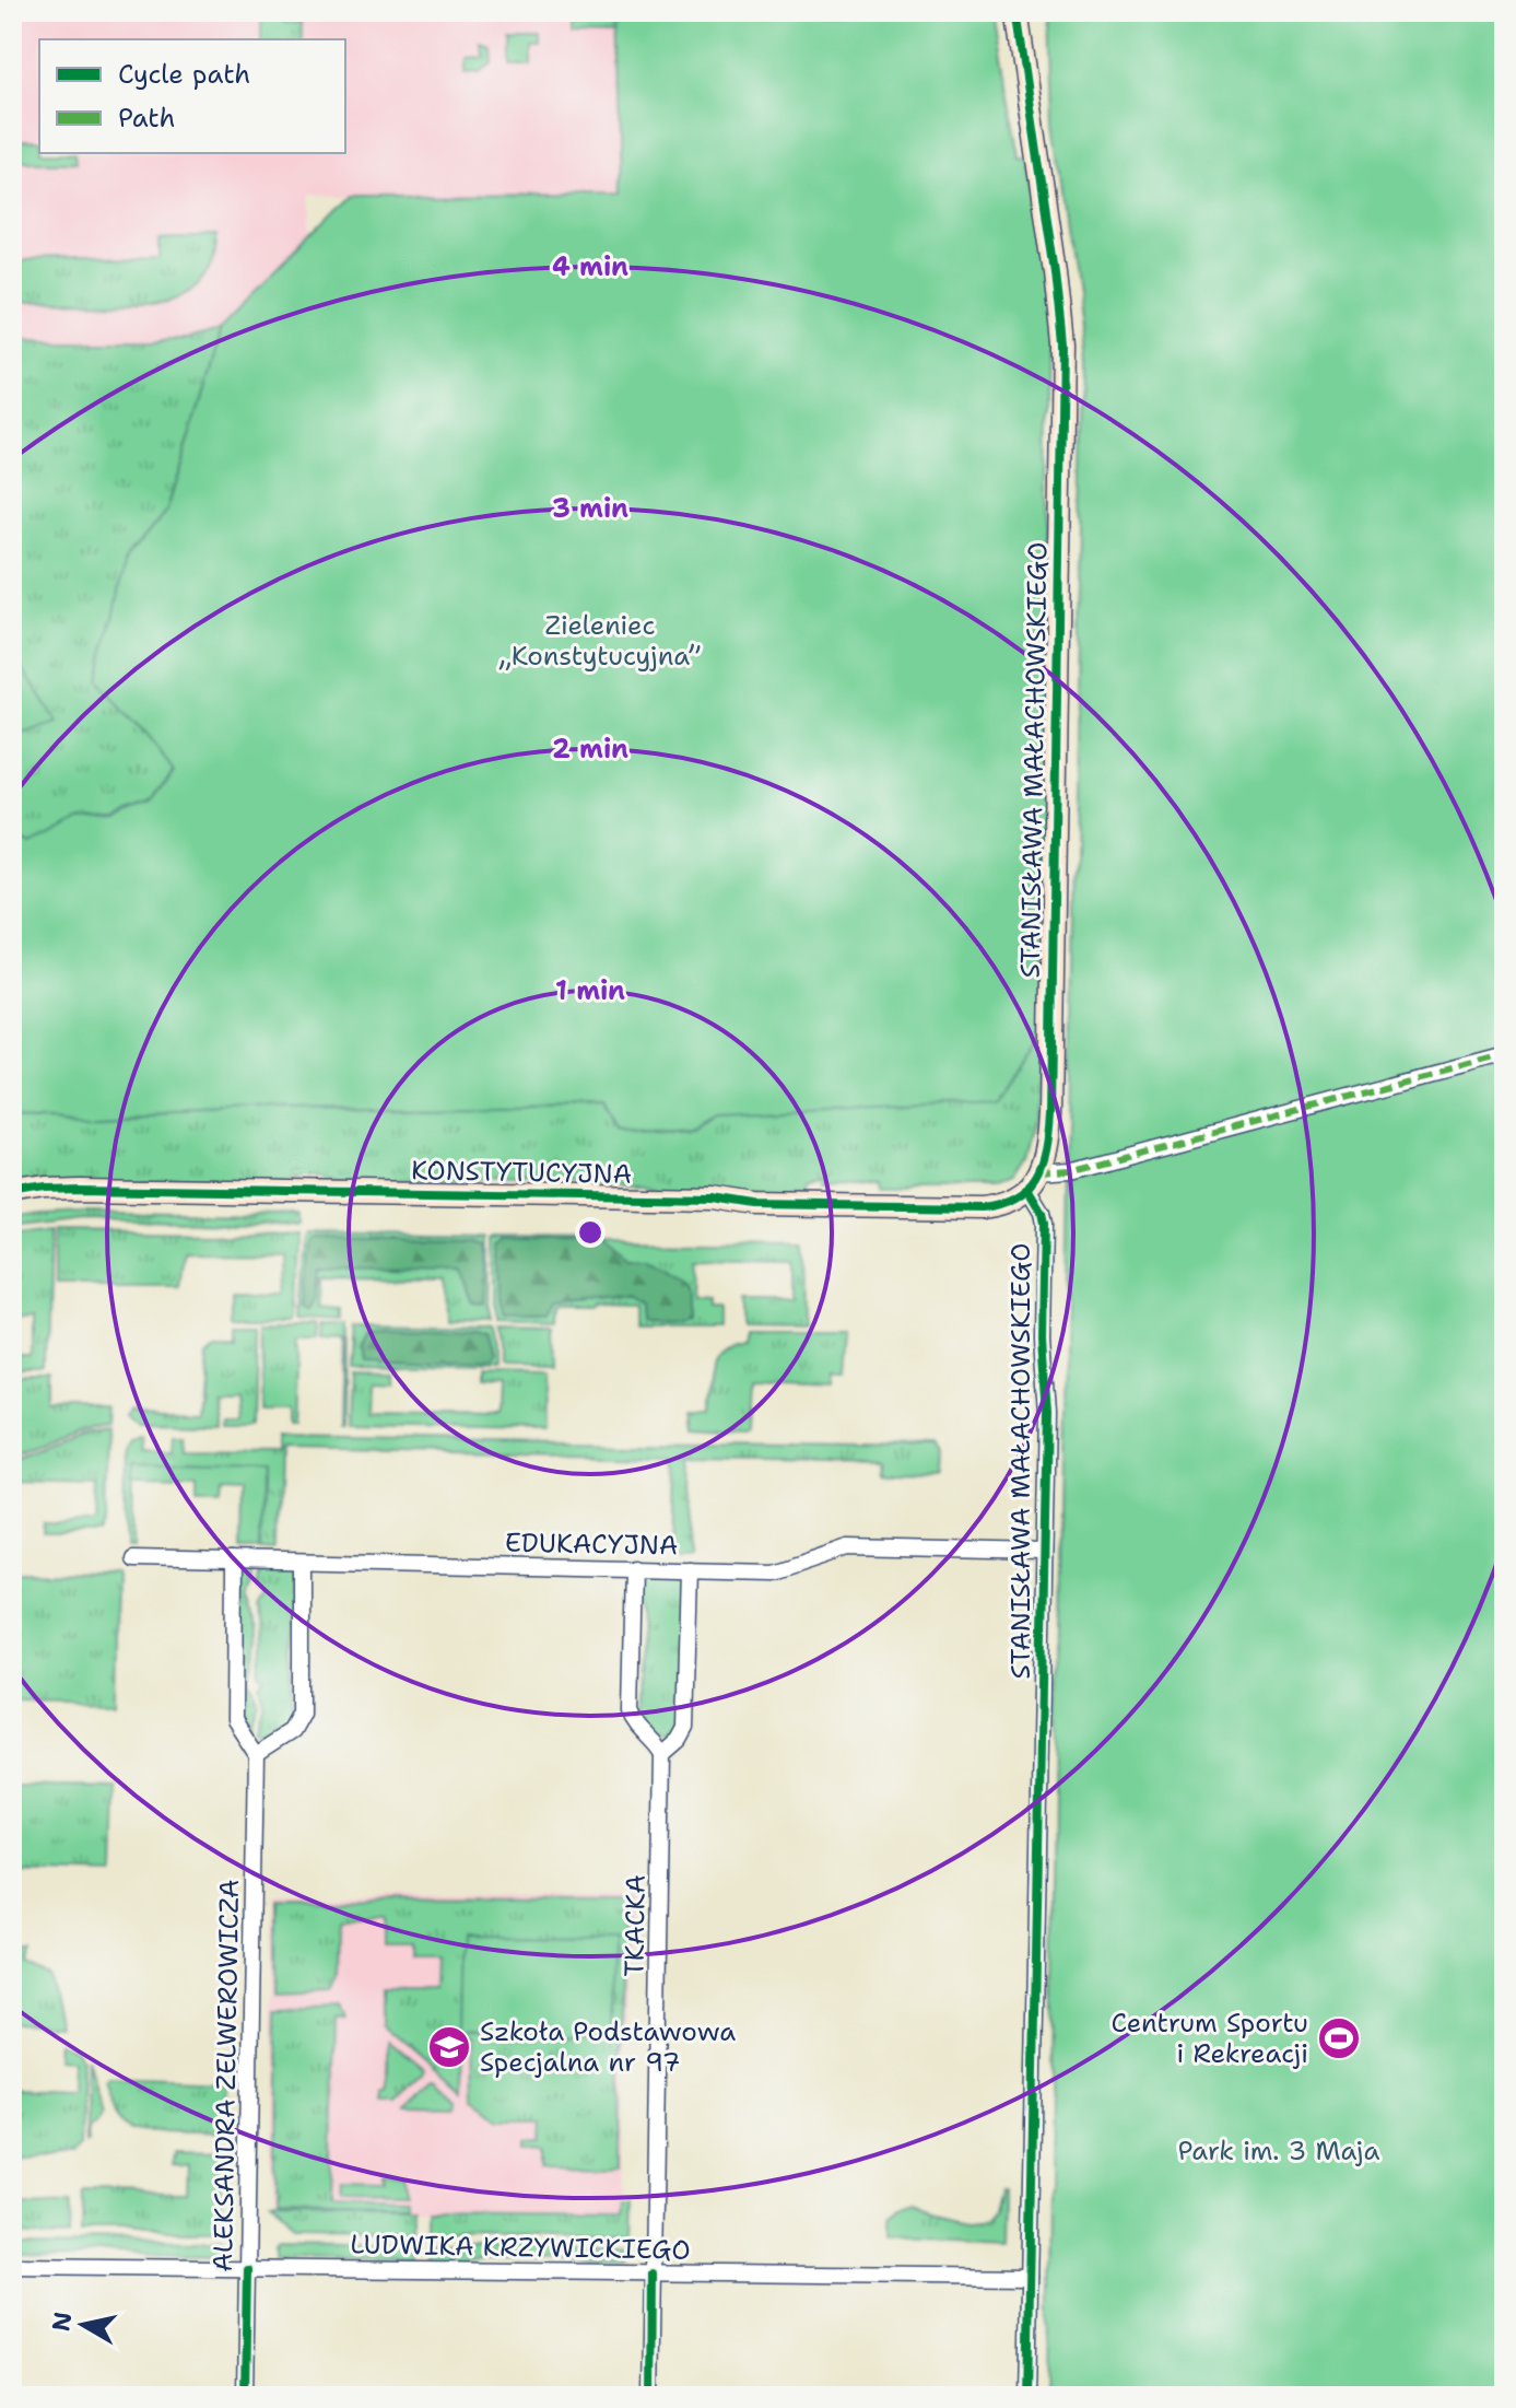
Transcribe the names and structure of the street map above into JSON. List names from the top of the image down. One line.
{"streets":{"street":["STANISŁAWA MAŁACHOWSKIEGO","KONSTYTUCYJNA","EDUKACYJNA","TKACKA","ALEKSANDRA ZELWEROWICZA","LUDWIKA KRZYWICKIEGO"]},"crossings":[["STANISŁAWA MAŁACHOWSKIEGO","KONSTYTUCYJNA"],["STANISŁAWA MAŁACHOWSKIEGO","EDUKACYJNA"],["STANISŁAWA MAŁACHOWSKIEGO","LUDWIKA KRZYWICKIEGO"],["TKACKA","LUDWIKA KRZYWICKIEGO"],["ALEKSANDRA ZELWEROWICZA","LUDWIKA KRZYWICKIEGO"]],"parks":["Zieleniec „Konstytucyjna”","Park im. 3 Maja"],"places":{"sports":["Centrum Sportu i Rekreacji"],"school or university":["Szkoła Podstawowa Specjalna nr 97"]},"legend":["Cycle path","Path"],"north":"left","rings":["4 min","3 min","2 min","1 min"]}
